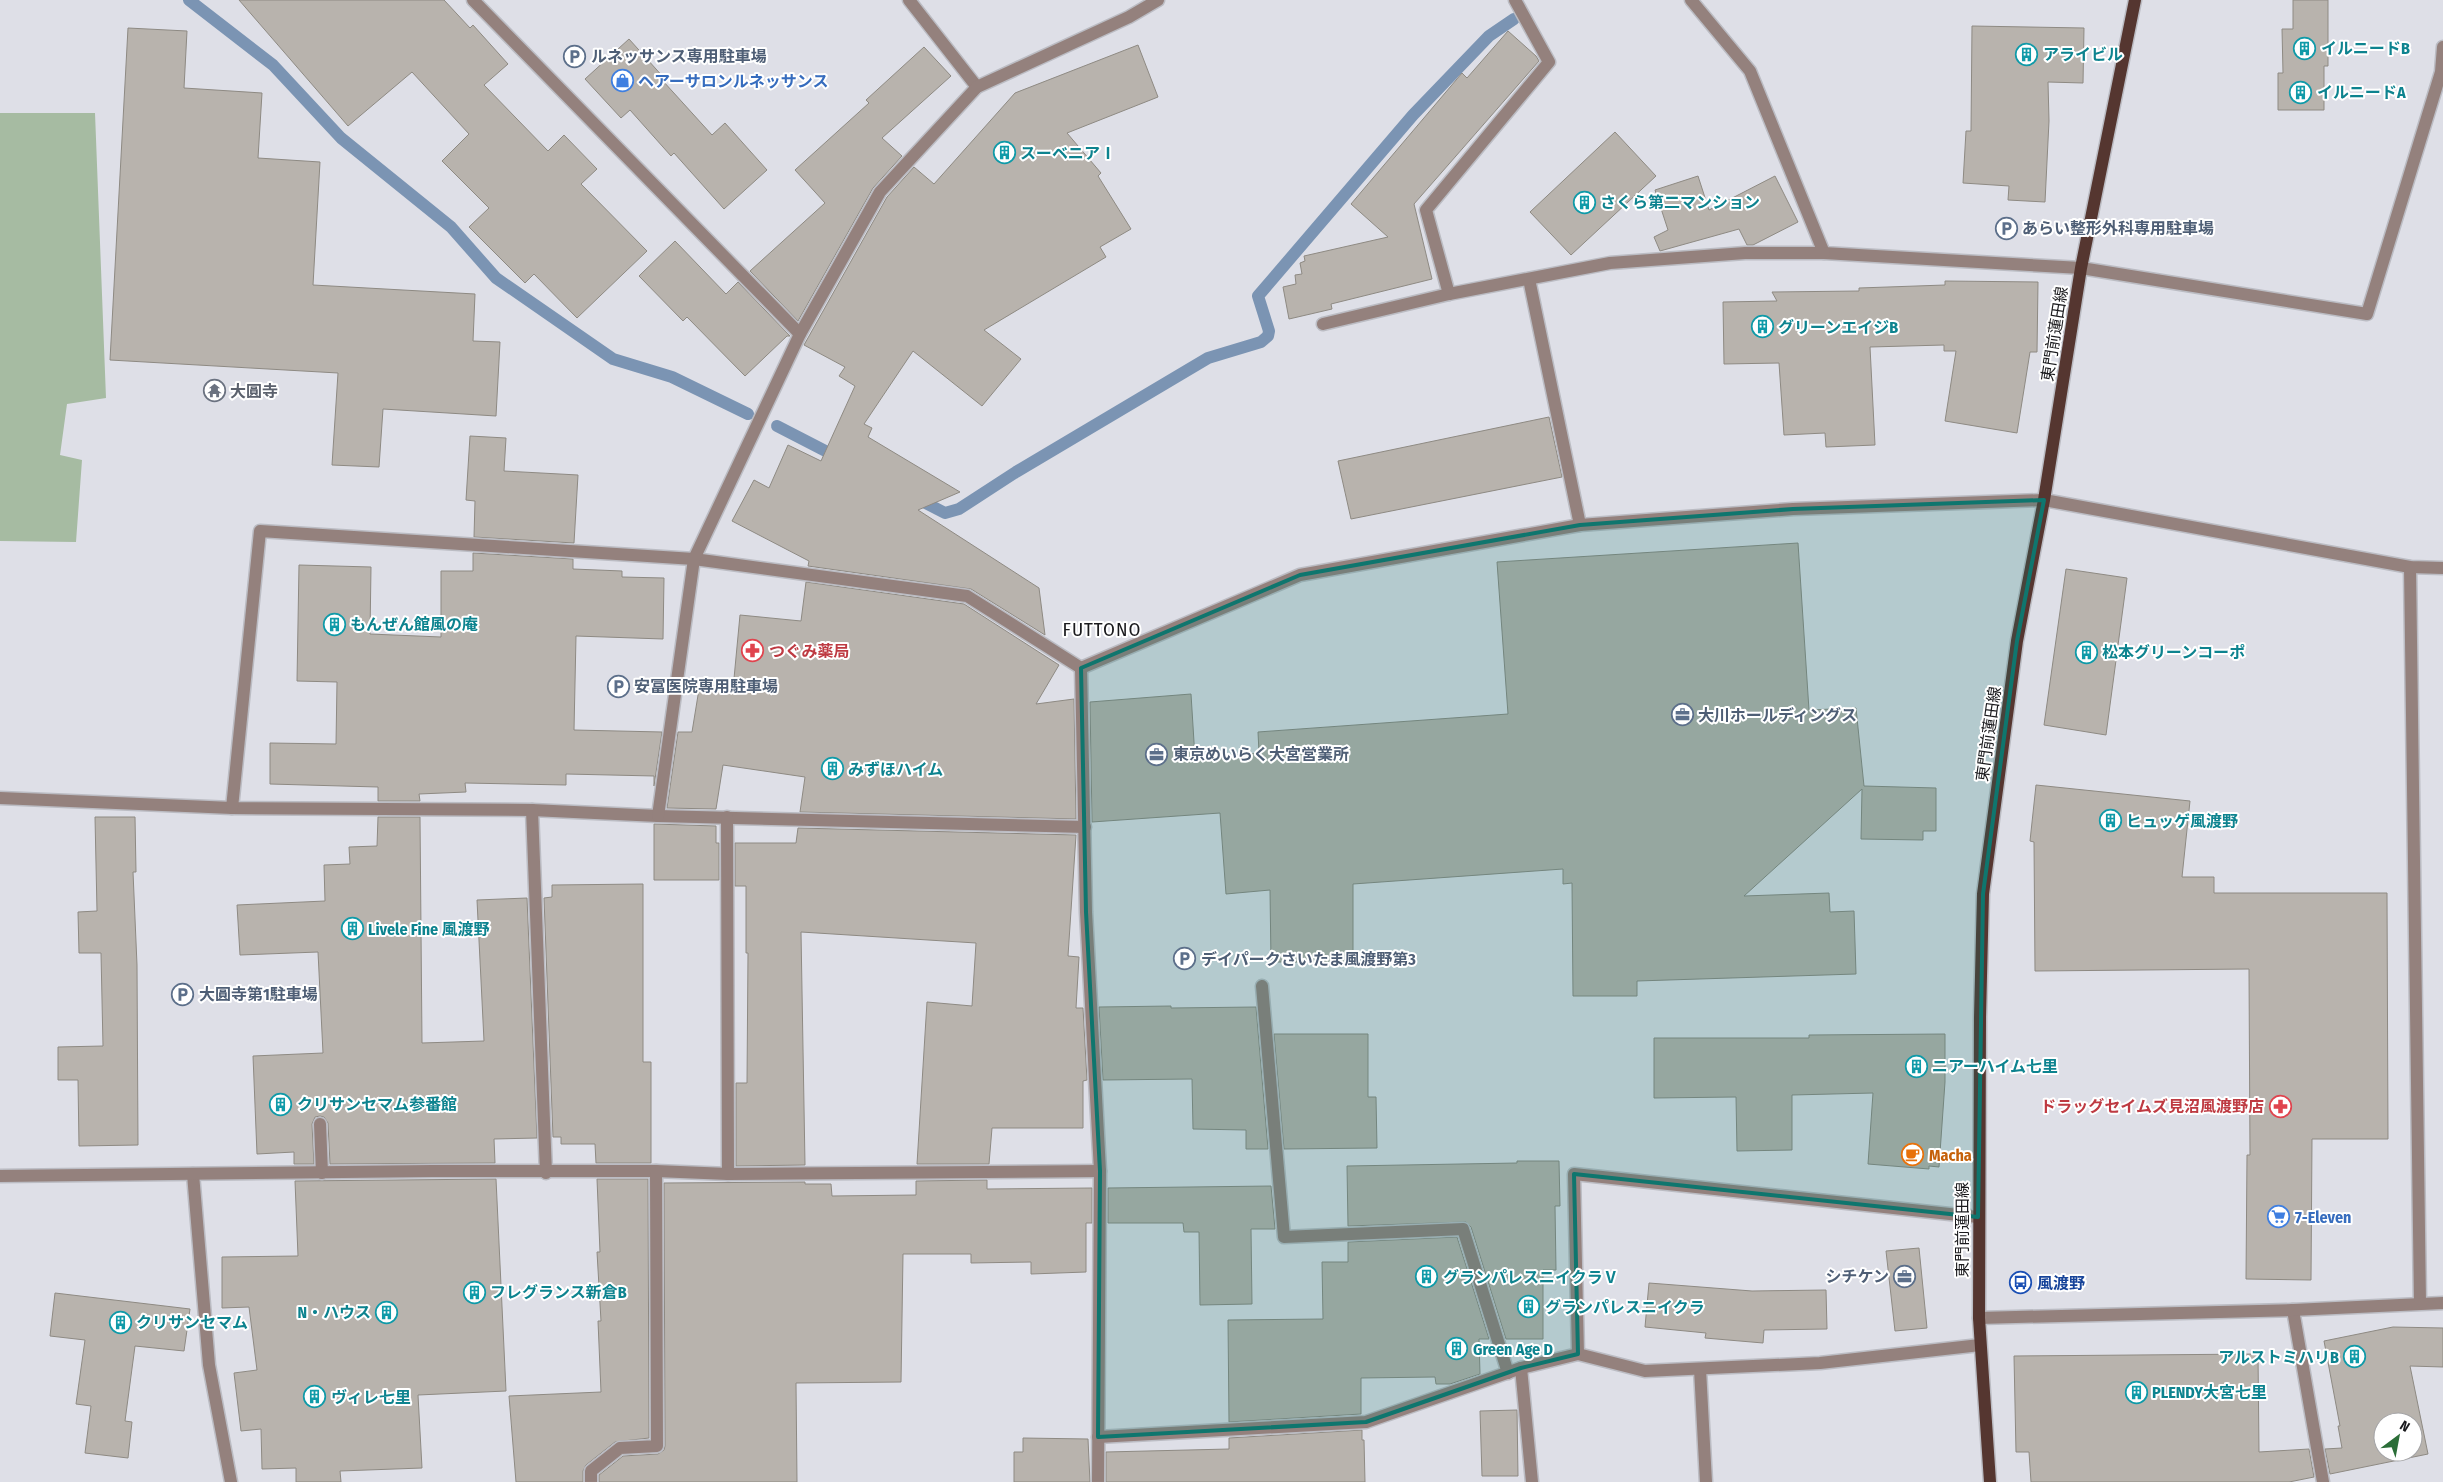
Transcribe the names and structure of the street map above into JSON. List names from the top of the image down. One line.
{"streets":{"main road":["東門前蓮田線"]},"districts":["FUTTONO"],"places":{"building":["イルニードB","アライビル","イルニードA","スーベニアⅠ","さくら第二マンション","グリーンエイジB","もんぜん館風の庵","松本グリーンコーポ","みずほハイム","ヒュッゲ風渡野","Livele Fine 風渡野","ニアーハイム七里","クリサンセマム参番館","グランパレスニイクラⅤ","フレグランス新倉B","グランパレスニイクラ","N・ハウス","クリサンセマム","Green Age D","アルストミハリB","PLENDY大宮七里","ヴィレ七里"],"parking":["ルネッサンス専用駐車場","あらい整形外科専用駐車場","安冨医院専用駐車場","デイパークさいたま風渡野第3","大圓寺第1駐車場"],"shop":["ヘアーサロンルネッサンス"],"temple":["大圓寺"],"pharmacy":["つぐみ薬局","ドラッグセイムズ見沼風渡野店"],"office":["大川ホールディングス","東京めいらく大宮営業所","シチケン"],"cafe":["Macha"],"supermarket":["7-Eleven"],"bus stop":["風渡野"]},"north":"top right"}
